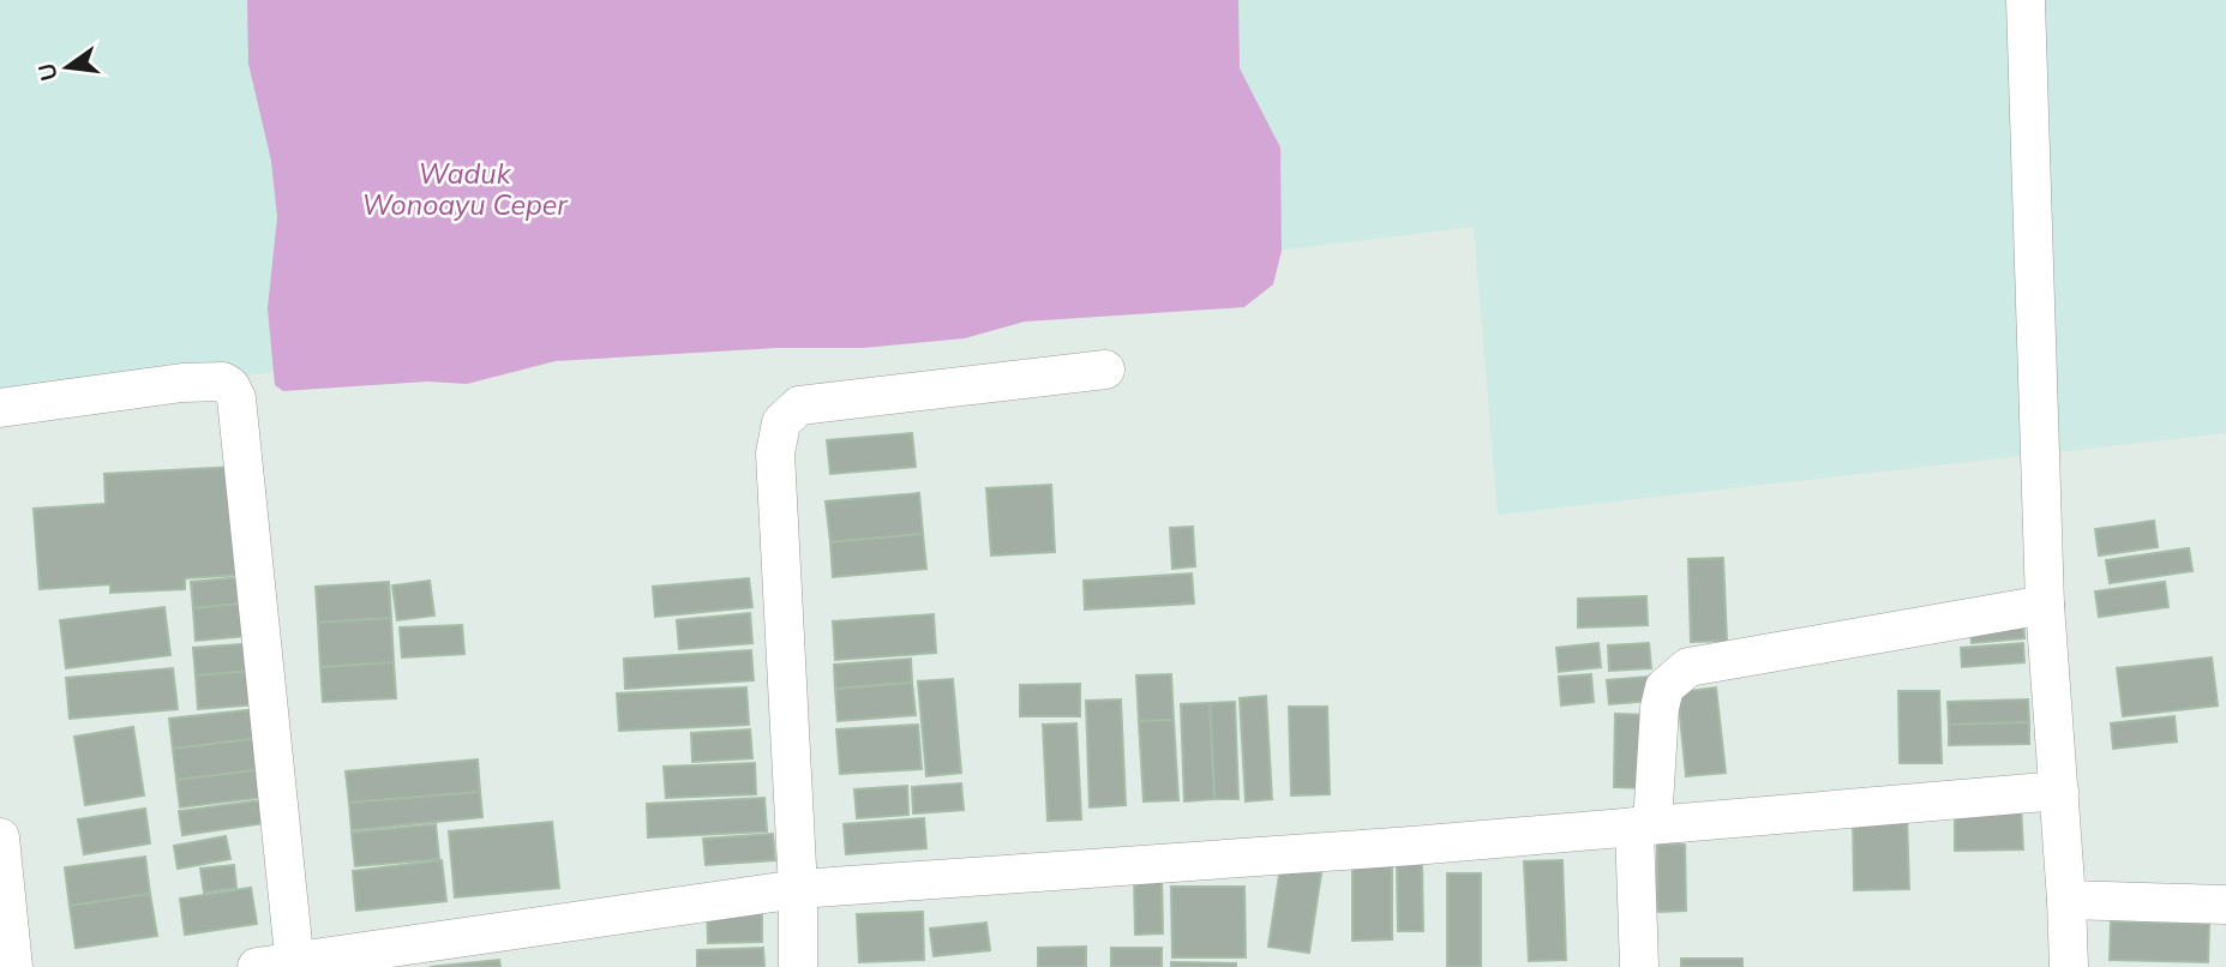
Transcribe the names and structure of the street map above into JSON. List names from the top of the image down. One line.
{"water":["Waduk Wonoayu Ceper"],"north":"left"}
